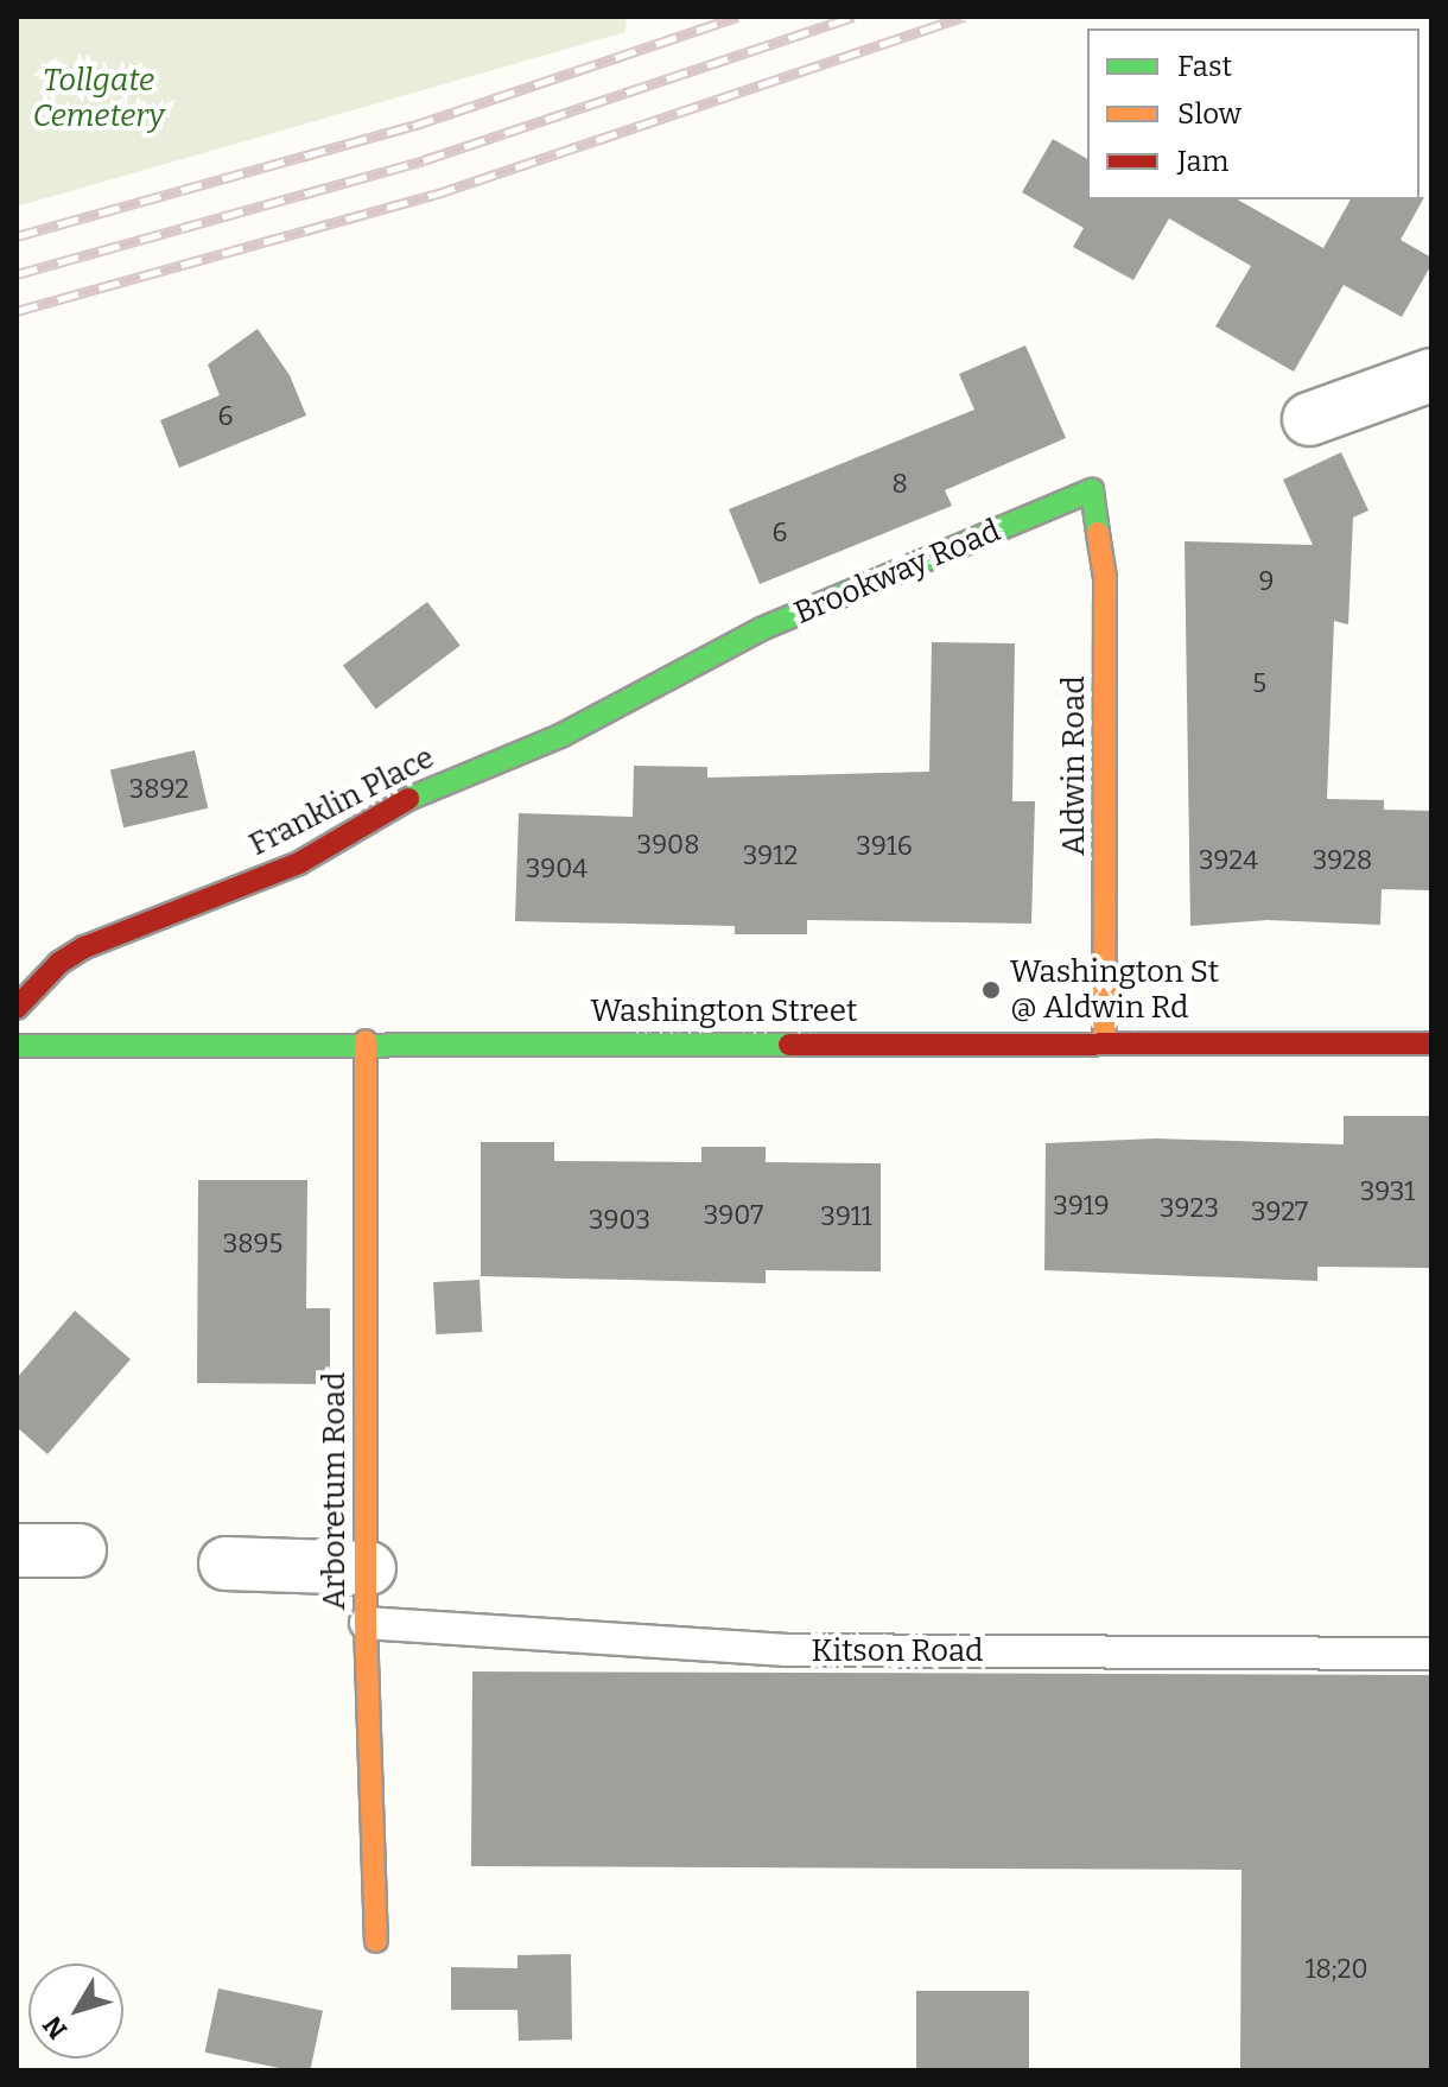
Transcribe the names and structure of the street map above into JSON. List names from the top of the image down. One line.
{"streets":{"street":["Brookway Road","Aldwin Road","Franklin Place","Washington Street","Arboretum Road"],"lane":["Kitson Road"]},"crossings":[["Brookway Road","Aldwin Road"],["Brookway Road","Franklin Place"],["Aldwin Road","Washington Street"],["Washington Street","Arboretum Road"],["Arboretum Road","Kitson Road"]],"parks":["Tollgate Cemetery"],"places":["Washington St @ Aldwin Rd"],"house_numbers":["6","8","6","9","5","3892","3908","3916","3912","3924","3928","3904","3931","3919","3923","3927","3907","3911","3903","3895","18;20"],"legend":["Fast","Slow","Jam"],"north":"bottom left"}
